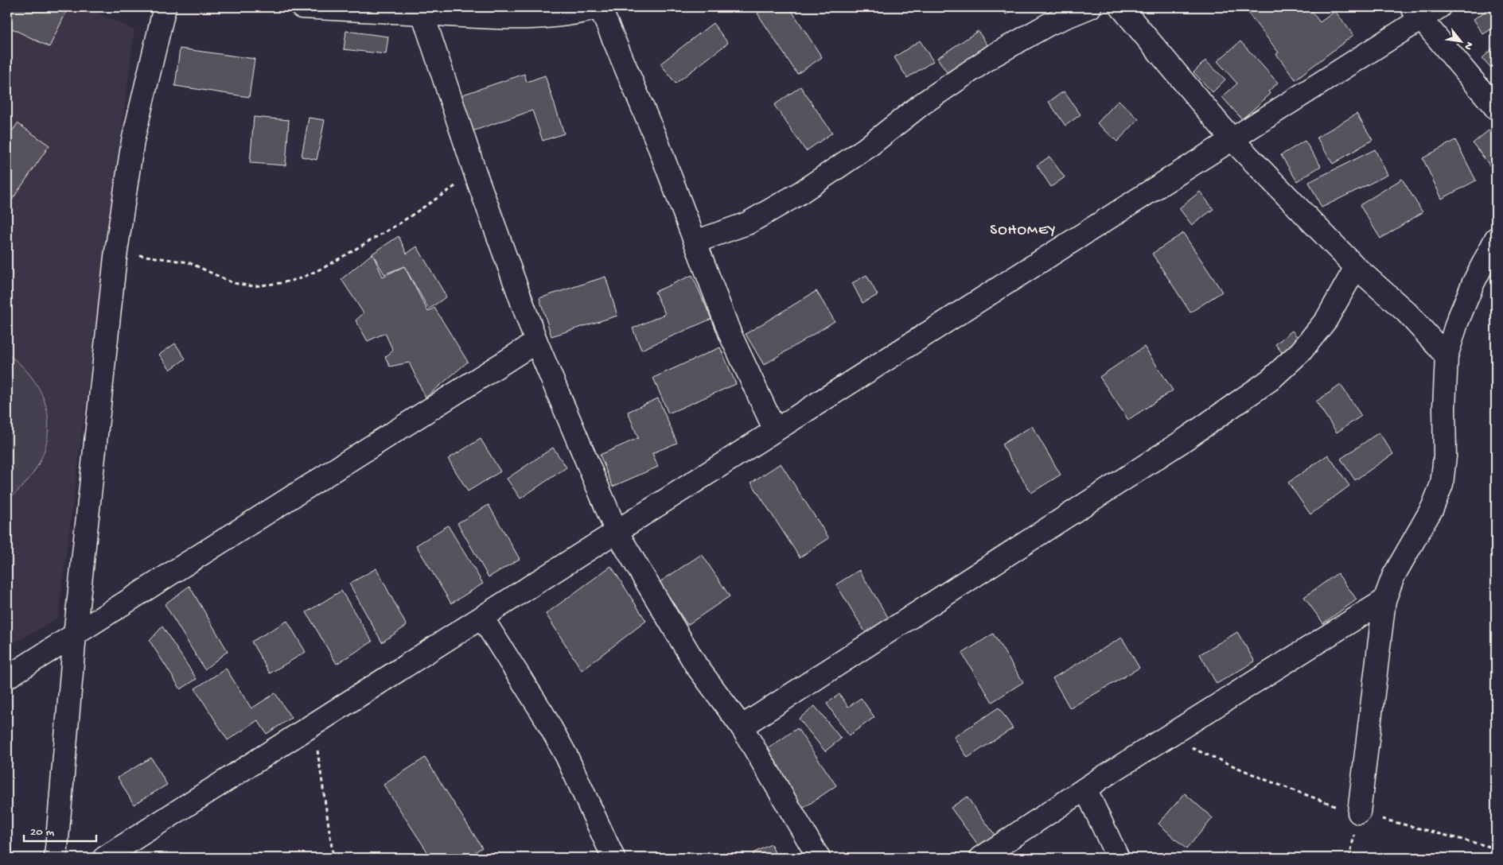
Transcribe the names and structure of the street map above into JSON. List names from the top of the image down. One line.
{"districts":["SOHOMEY"],"scale_bar":"20 m","north":"bottom right"}
